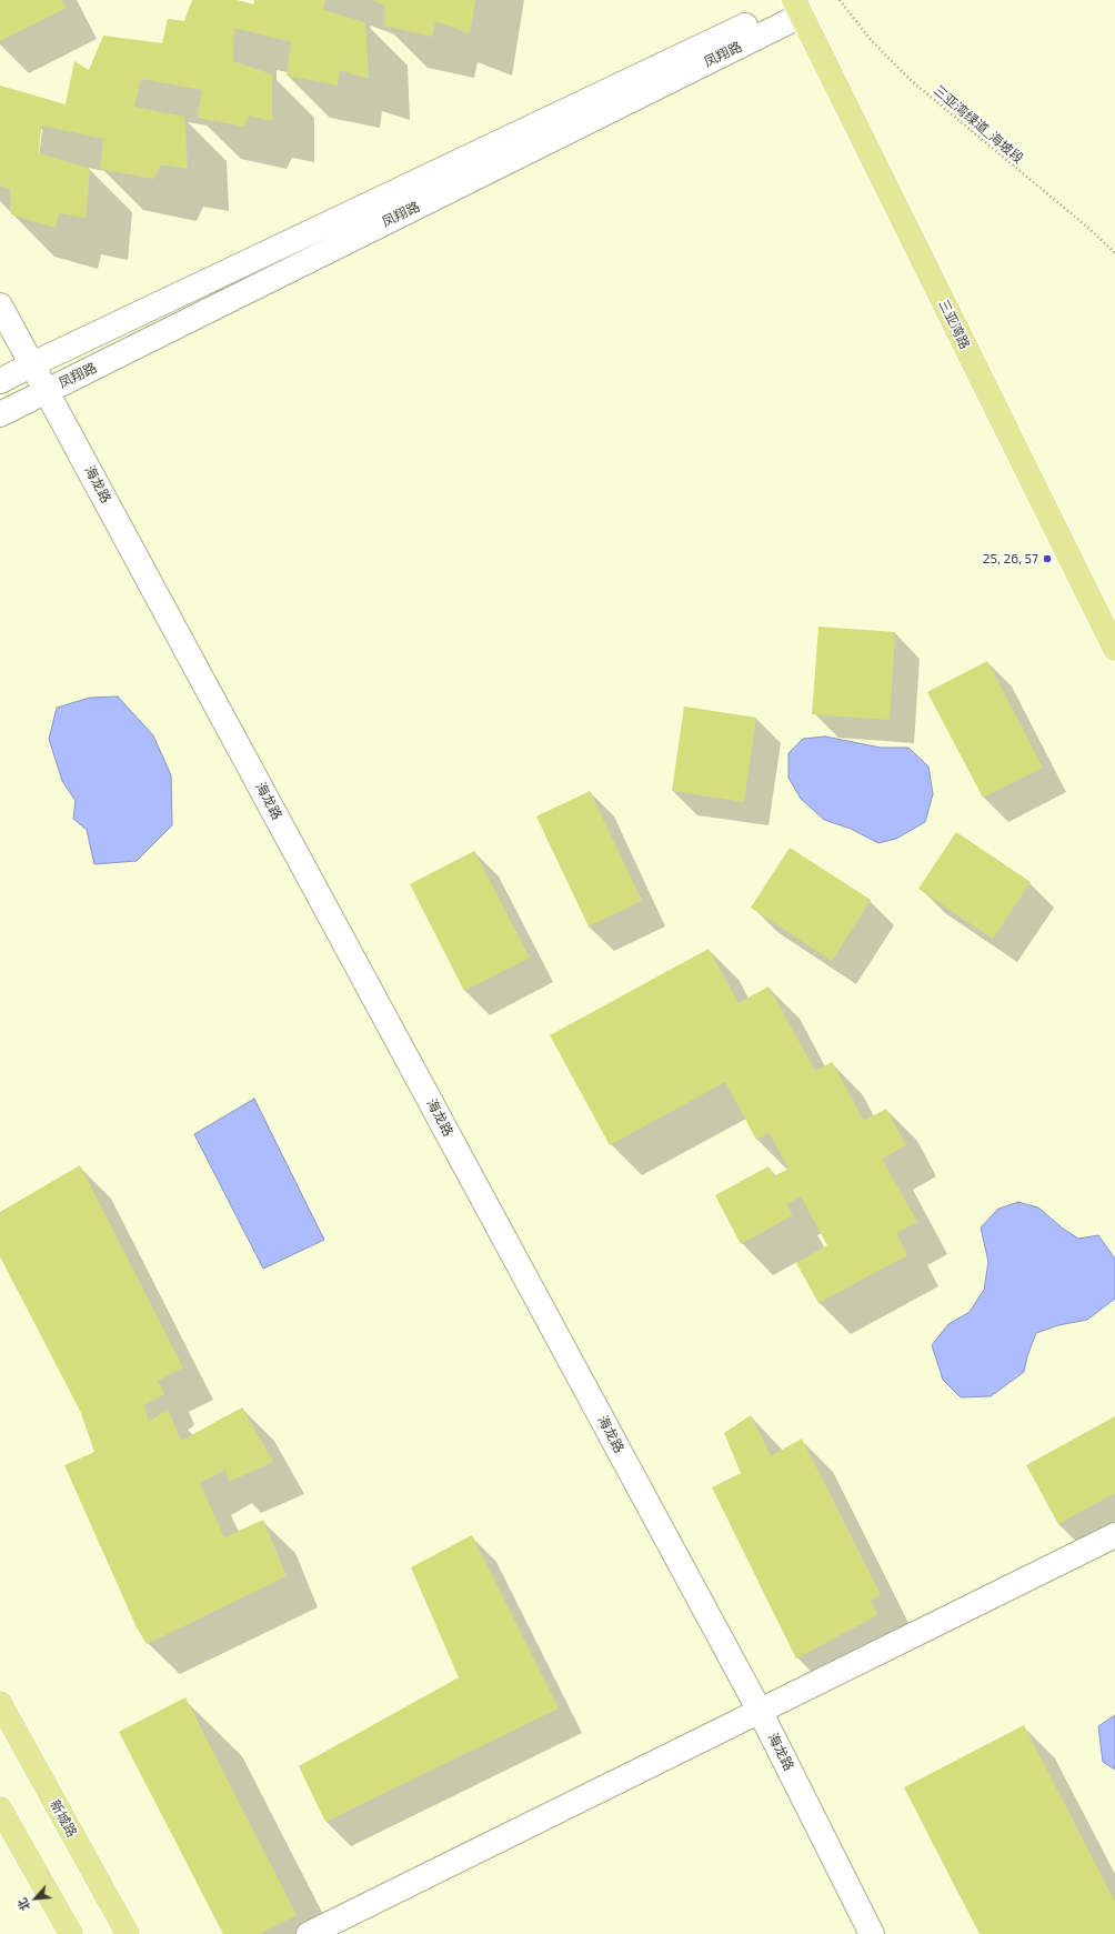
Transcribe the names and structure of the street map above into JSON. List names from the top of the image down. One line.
{"streets":{"main road":["三亚湾路","新城路"],"street":["凤翔路","海龙路"],"path":["三亚湾绿道_海坡段"]},"crossings":[["凤翔路","三亚湾路"],["凤翔路","海龙路"]],"places":["25, 26, 57"],"north":"bottom left"}
